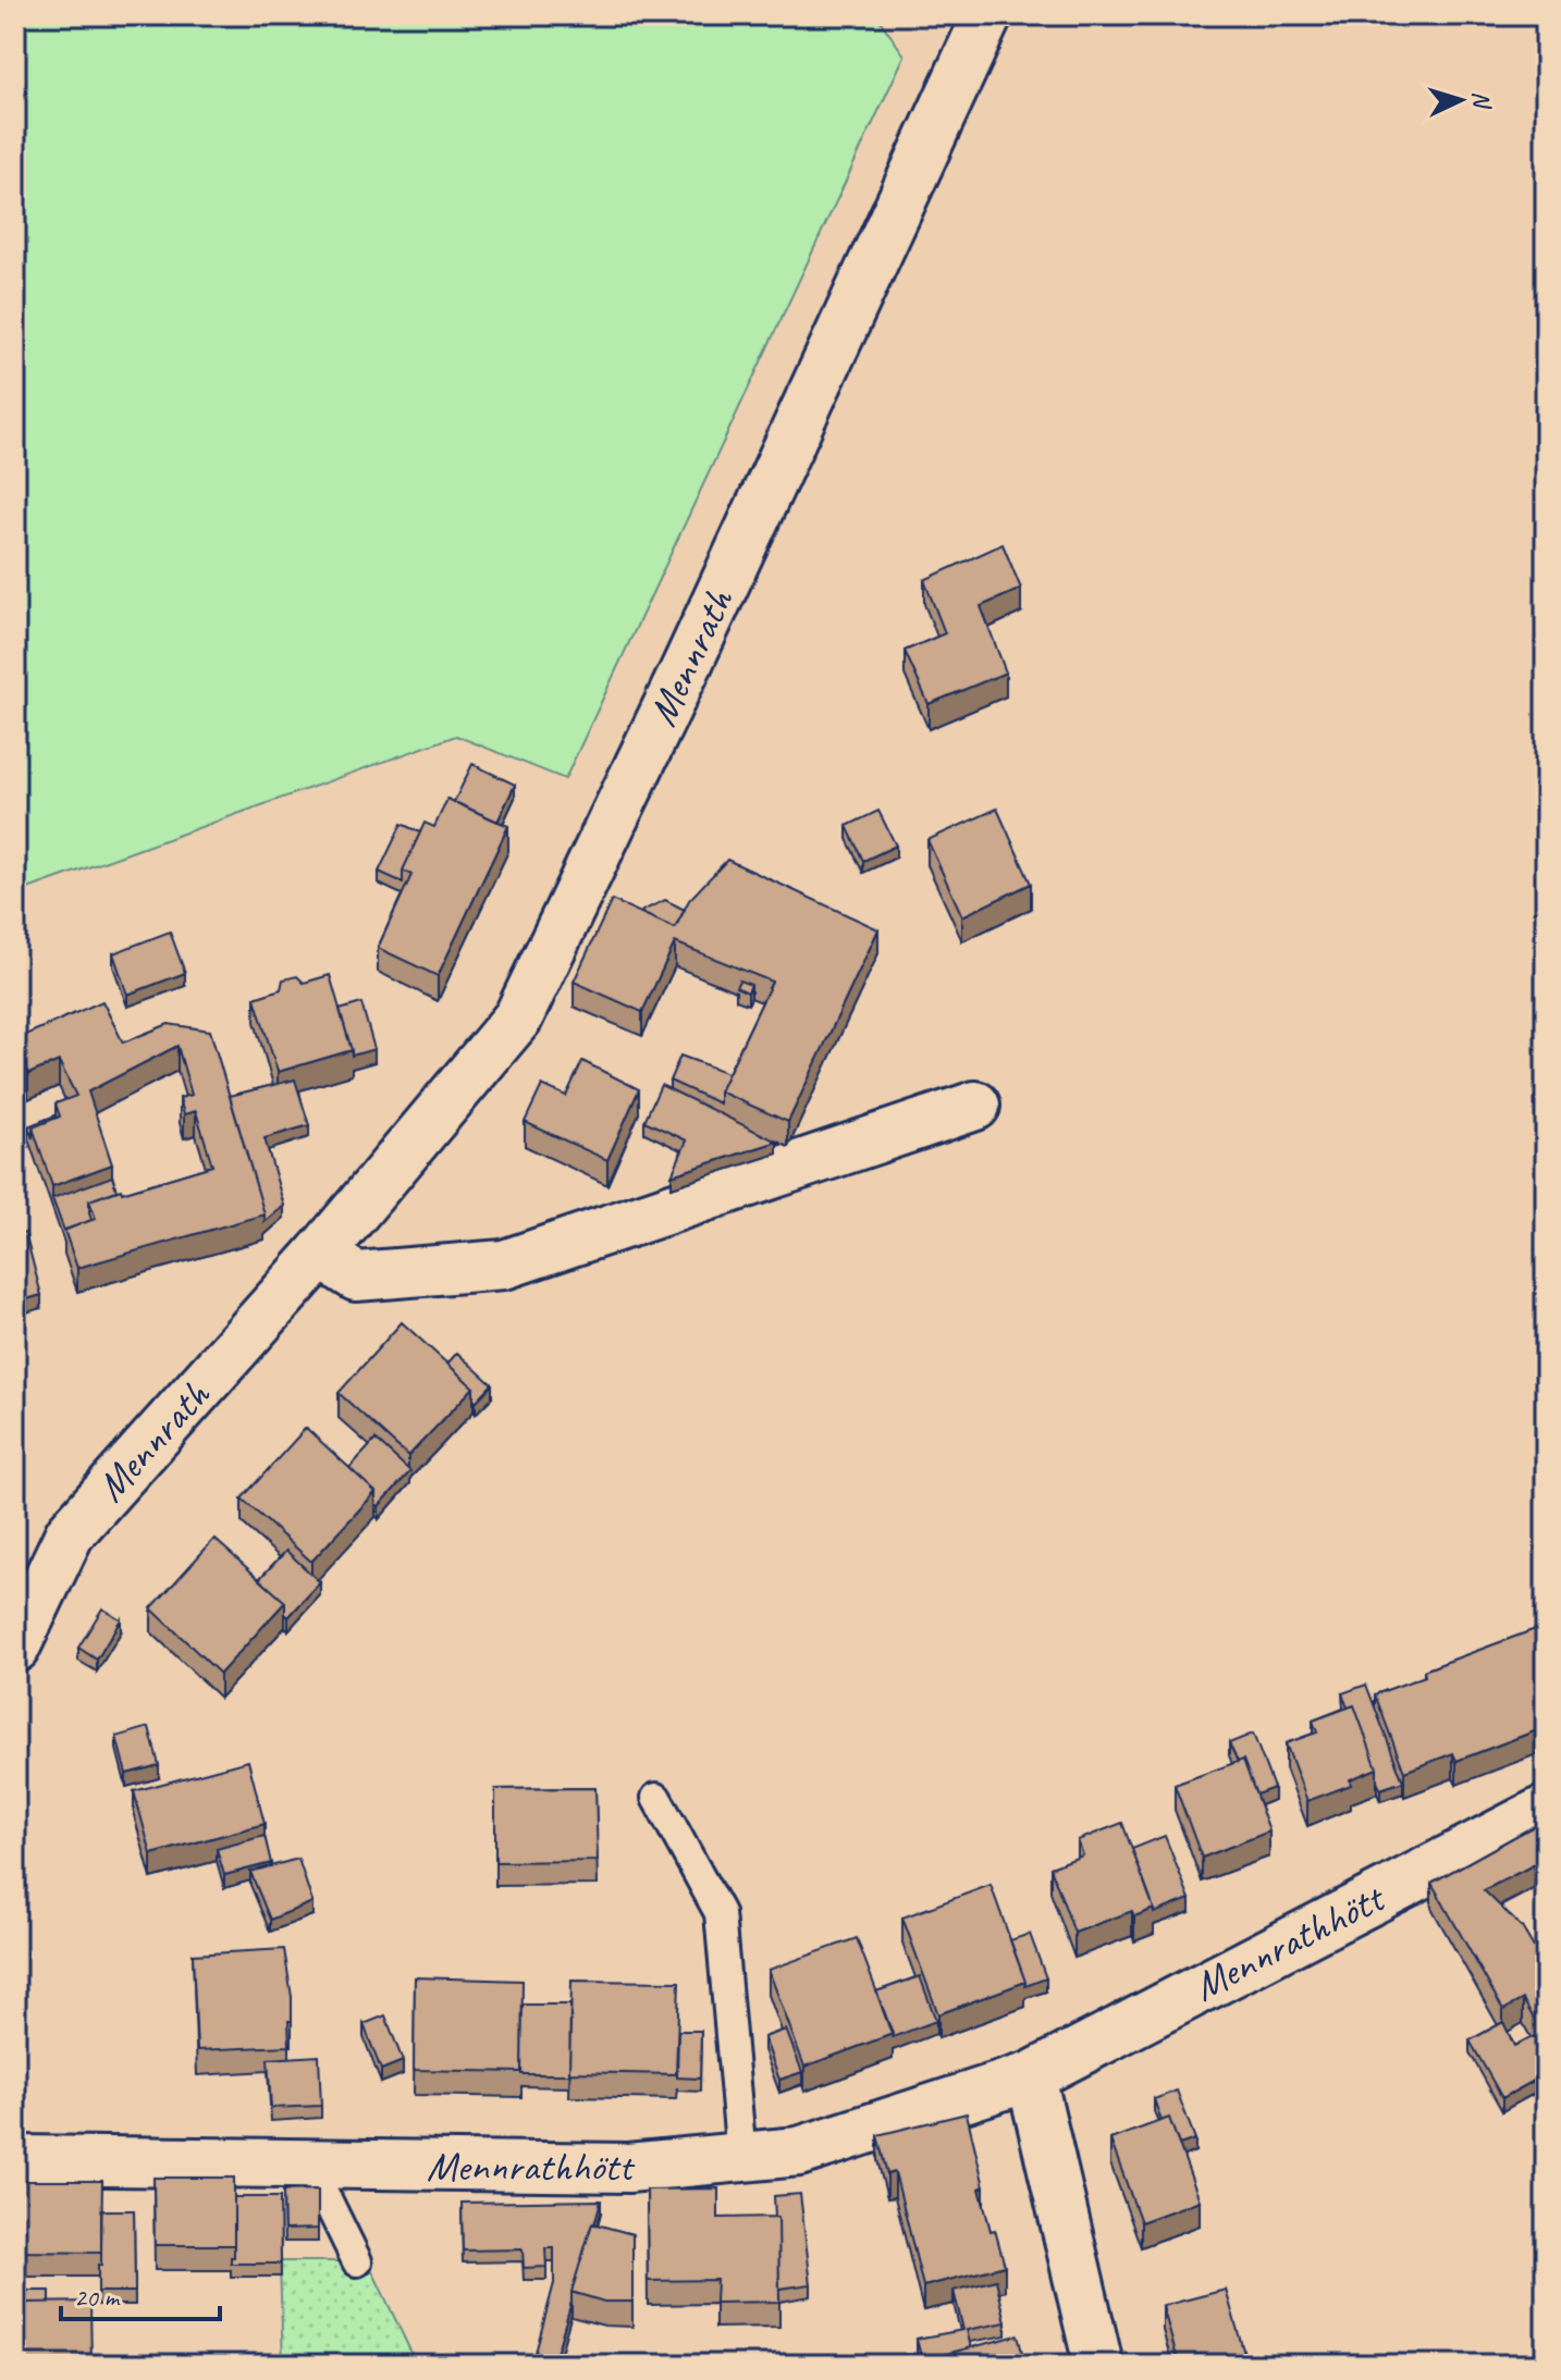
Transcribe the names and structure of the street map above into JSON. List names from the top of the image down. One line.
{"streets":{"street":["Mennrath","Mennrathhött"]},"scale_bar":"20 m","north":"right"}
